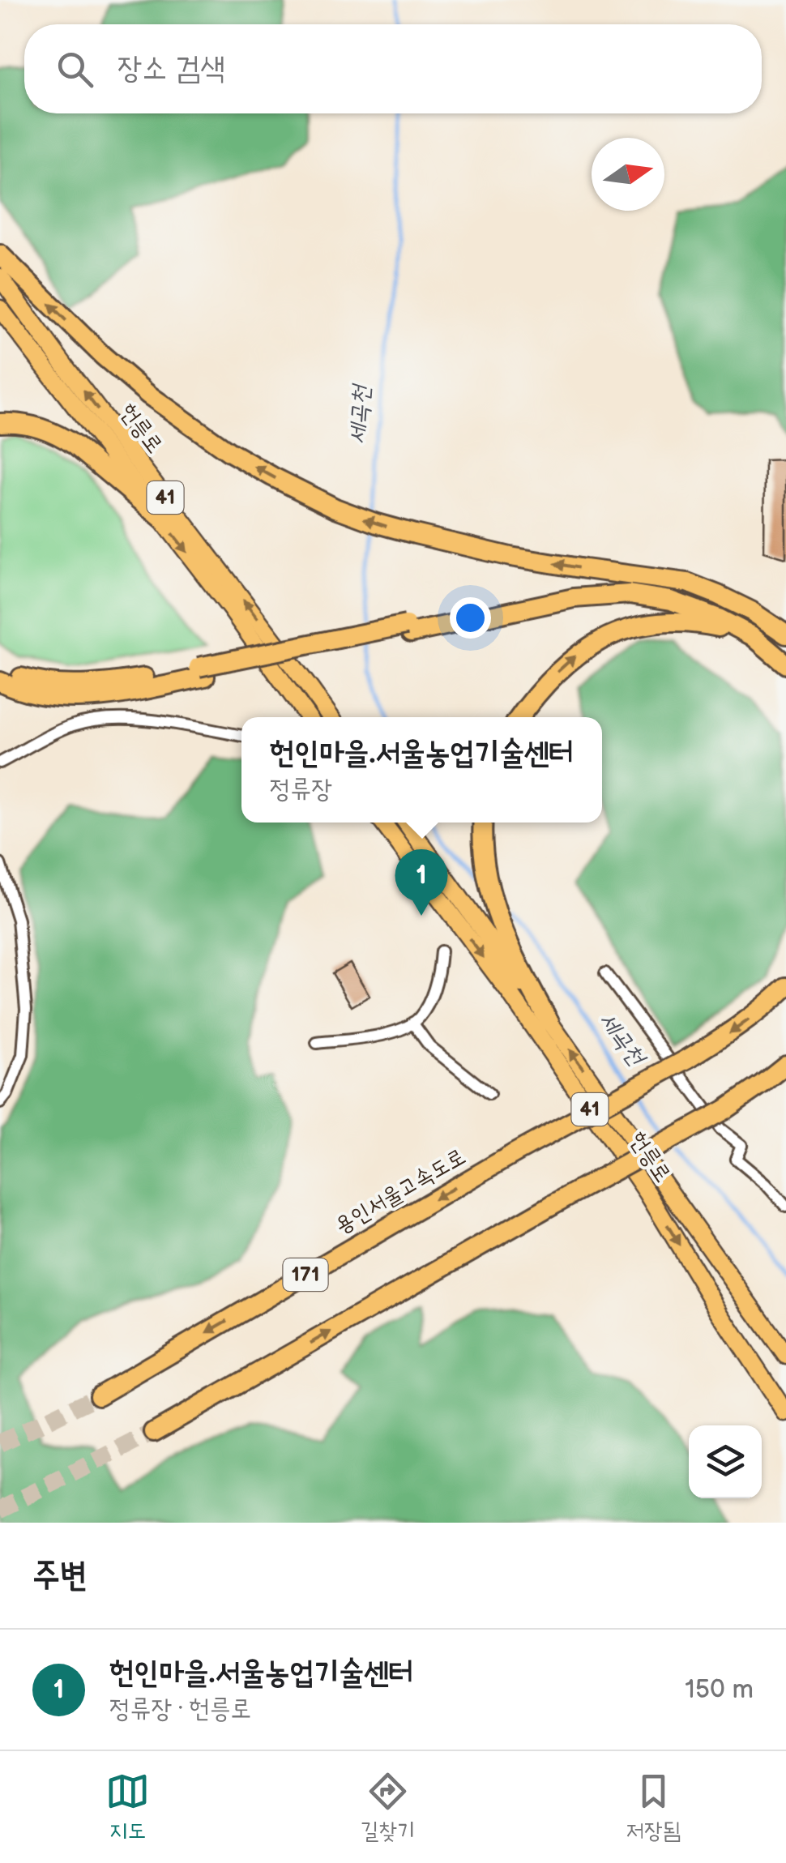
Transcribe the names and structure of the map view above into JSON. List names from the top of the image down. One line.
{"streets":{"highway":["용인서울고속도로","171"],"main road":["헌릉로","41"]},"water":["세곡천"],"north":"right","page":{"search":"장소 검색","popup":["헌인마을.서울농업기술센터","정류장"],"pins":"1","heading":"주변","list":[{"mark":"1","name":"헌인마을.서울농업기술센터","note":"정류장 · 헌릉로","value":"150 m"}],"nav":["지도","길찾기","저장됨"]}}
